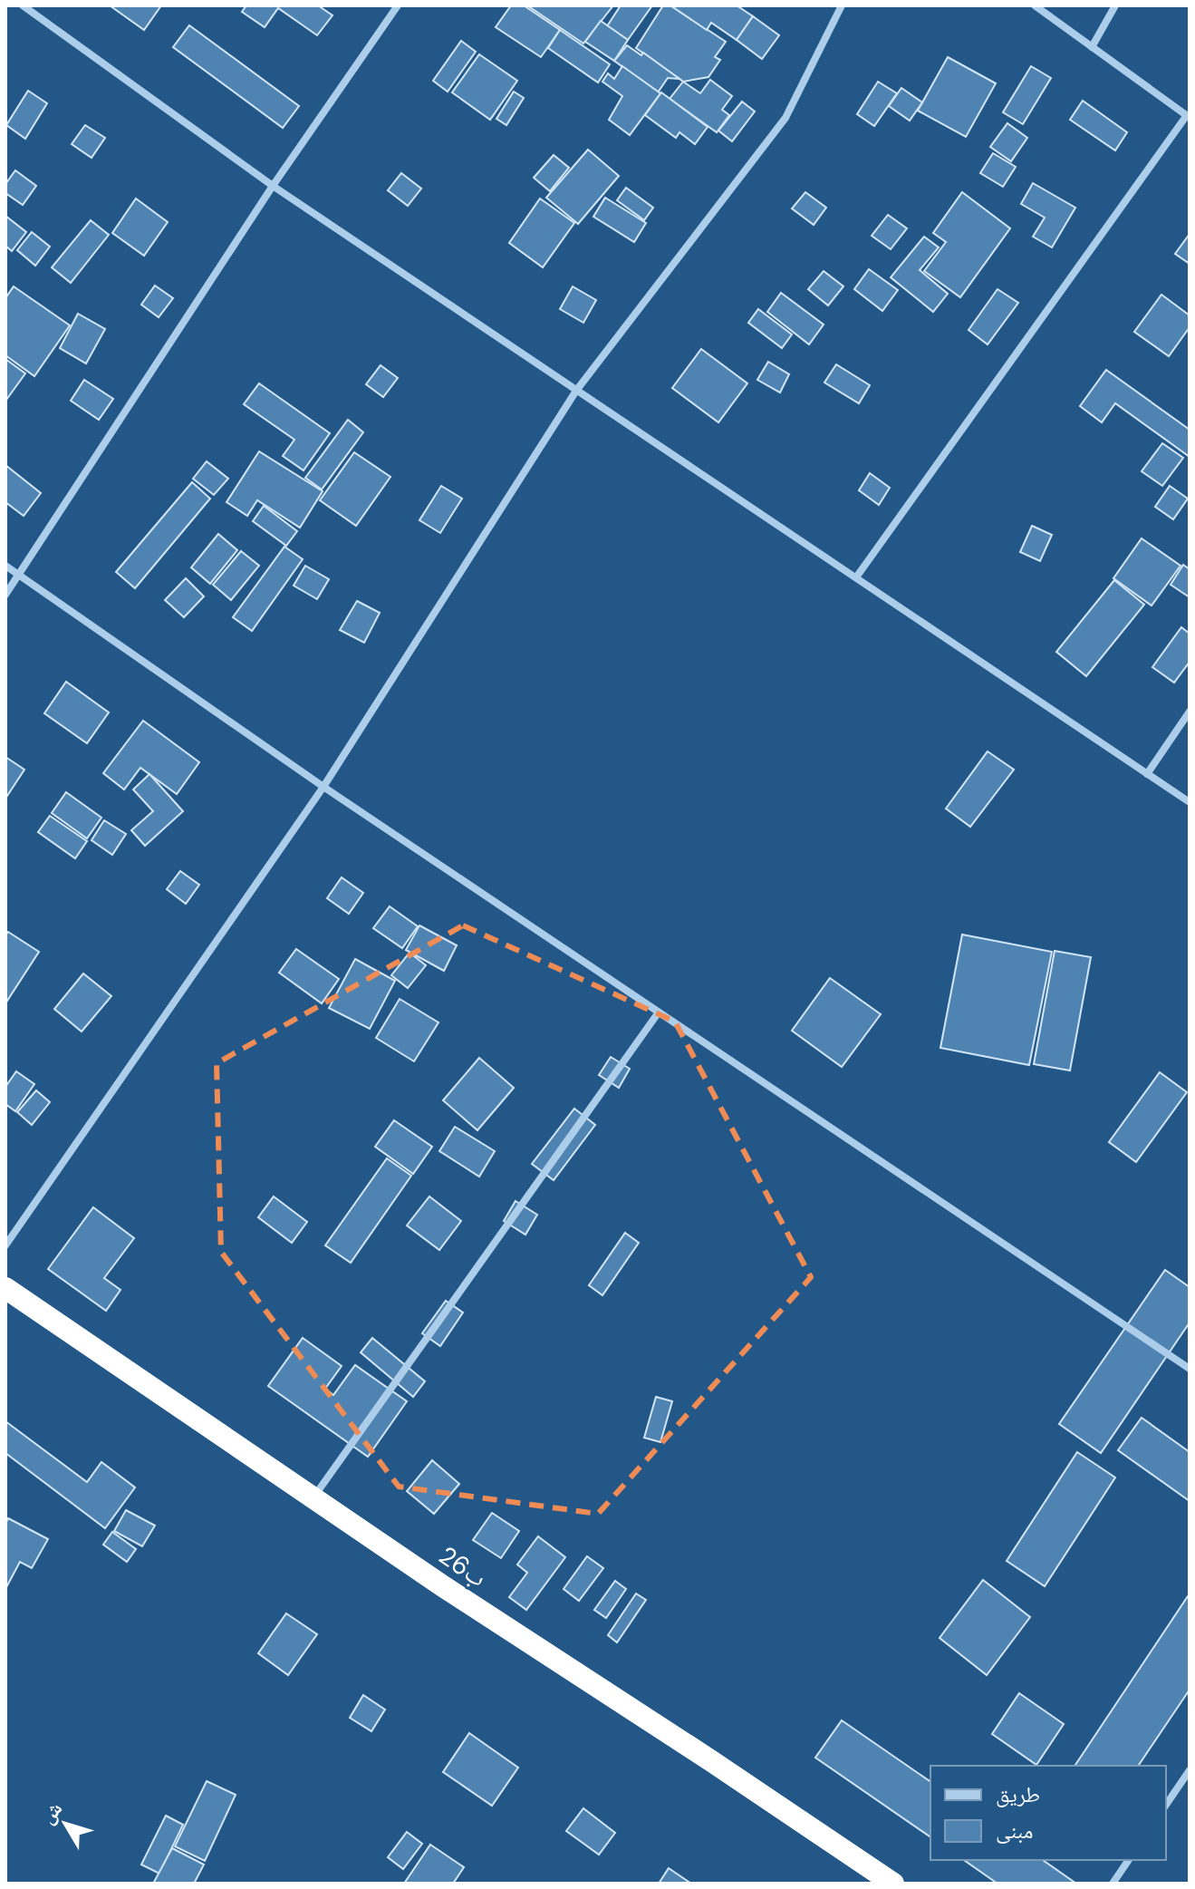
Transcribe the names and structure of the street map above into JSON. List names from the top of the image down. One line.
{"streets":{"highway":["26ب"]},"legend":["طريق","مبنى"],"north":"top left"}
